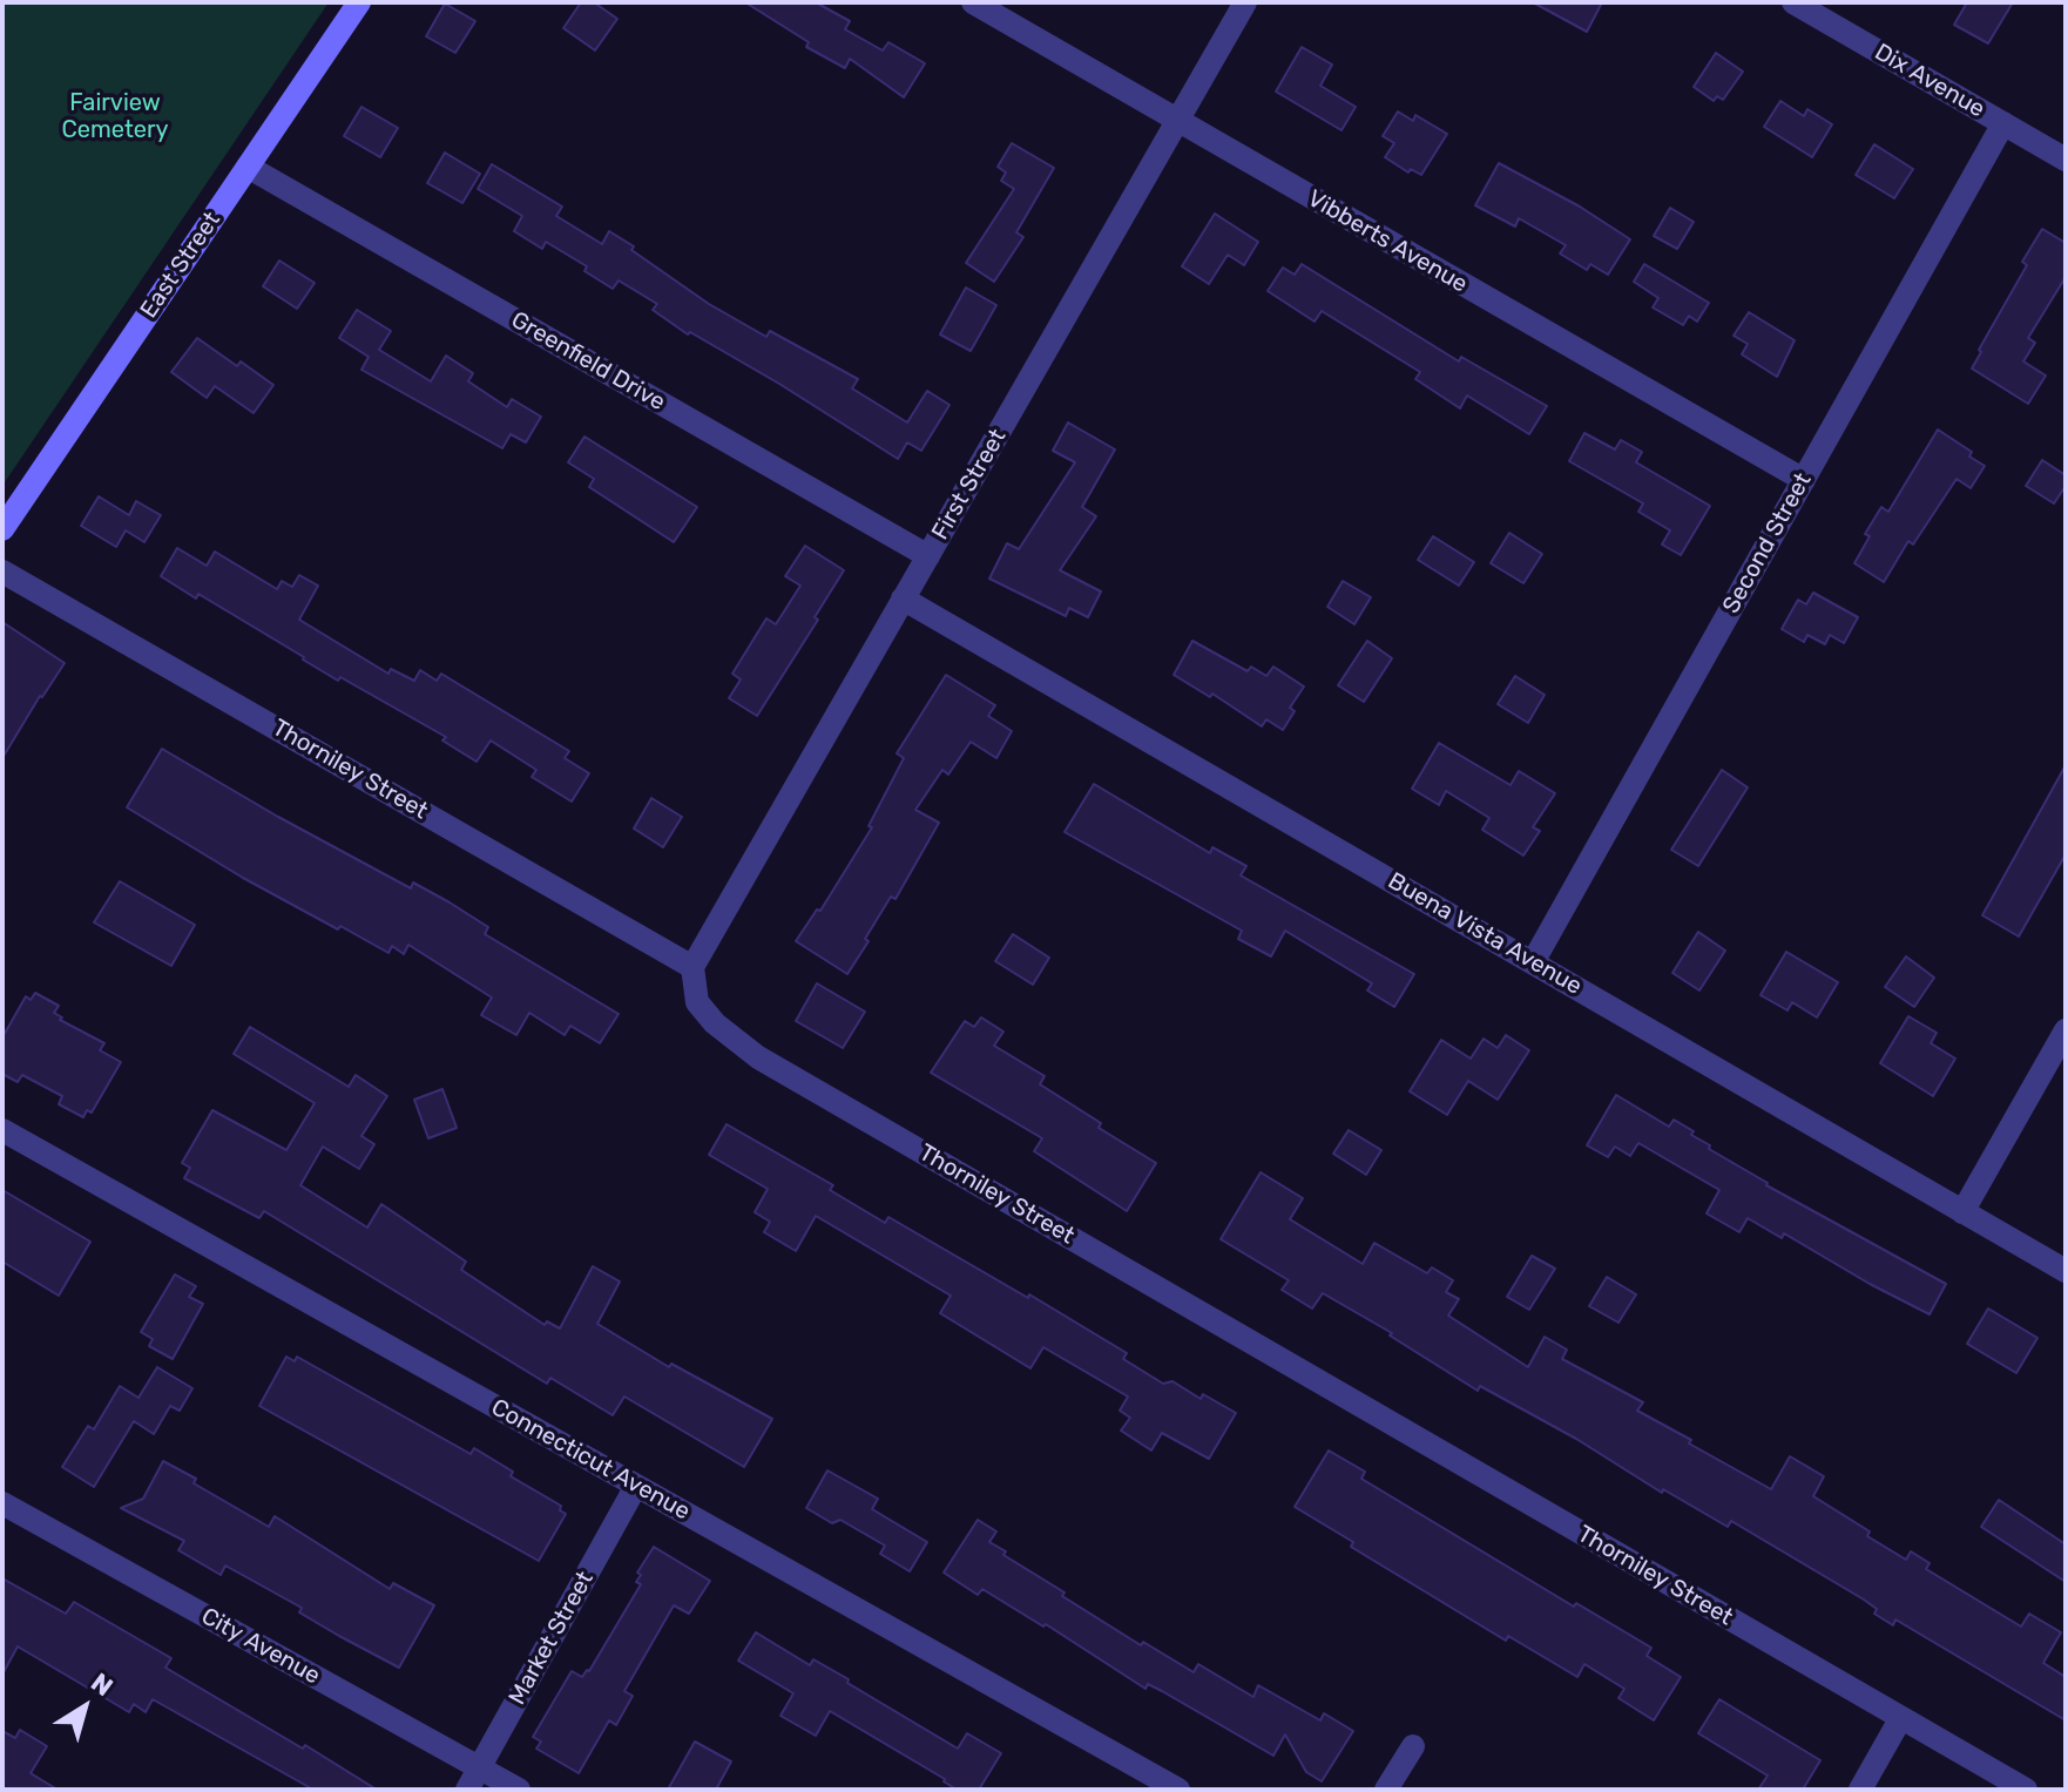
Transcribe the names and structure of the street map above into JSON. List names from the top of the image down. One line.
{"streets":{"street":["Dix Avenue","Vibberts Avenue","East Street","Greenfield Drive","First Street","Second Street","Thorniley Street","Buena Vista Avenue","Connecticut Avenue","Market Street","City Avenue"]},"crossings":[["Dix Avenue","Second Street"],["Vibberts Avenue","First Street"],["Vibberts Avenue","Second Street"],["East Street","Greenfield Drive"],["Greenfield Drive","First Street"],["First Street","Thorniley Street"],["First Street","Buena Vista Avenue"],["Second Street","Buena Vista Avenue"],["Connecticut Avenue","Market Street"],["Market Street","City Avenue"]],"parks":["Fairview Cemetery"],"north":"top right"}
